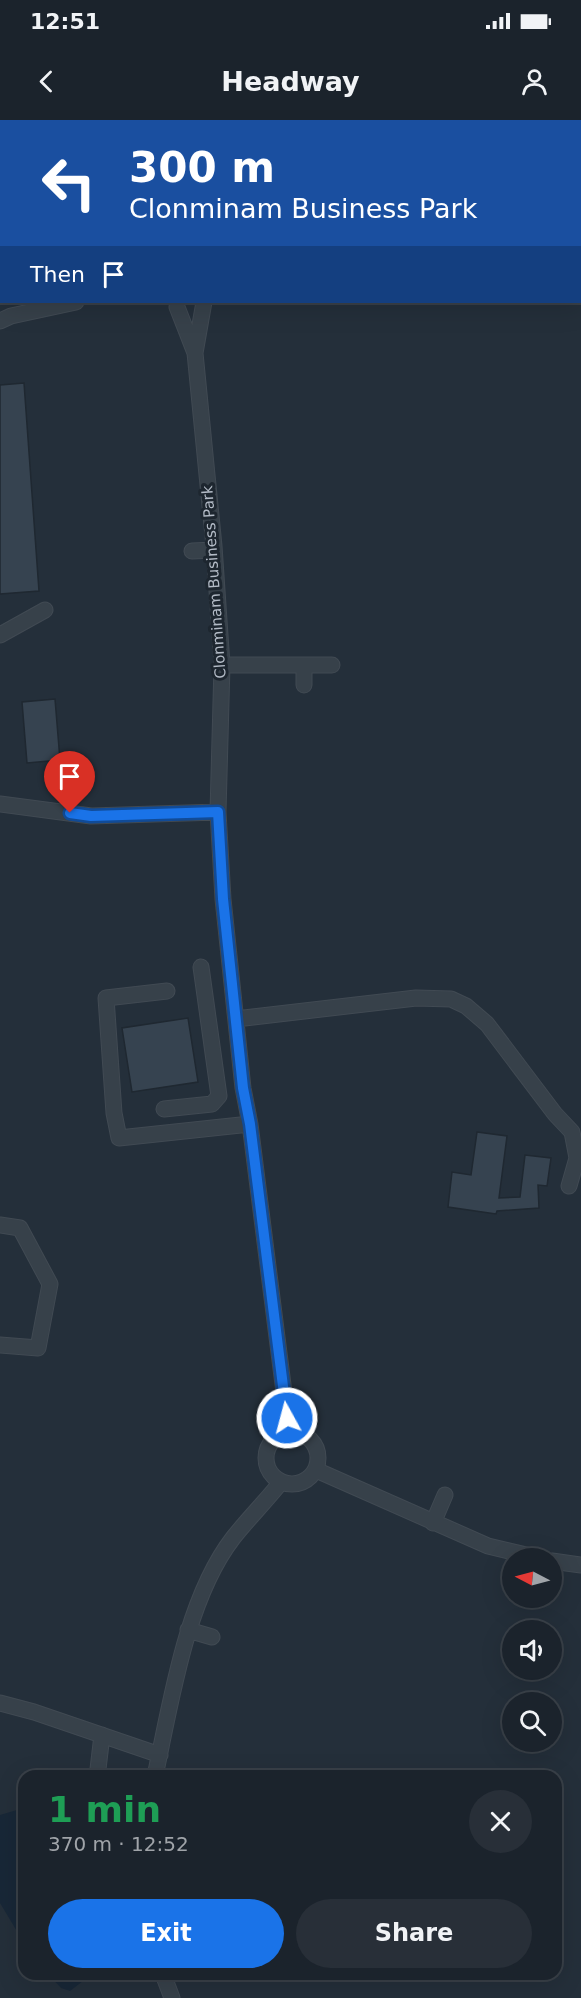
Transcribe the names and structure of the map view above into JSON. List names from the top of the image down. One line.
{"streets":{"street":["Clonminam Business Park"]},"north":"left","page":{"status":"12:51","header":"Headway","turn":["300 m","Clonminam Business Park"],"then":"Then","heading":["1 min","370 m · 12:52"],"buttons":["Exit","Share"]}}
